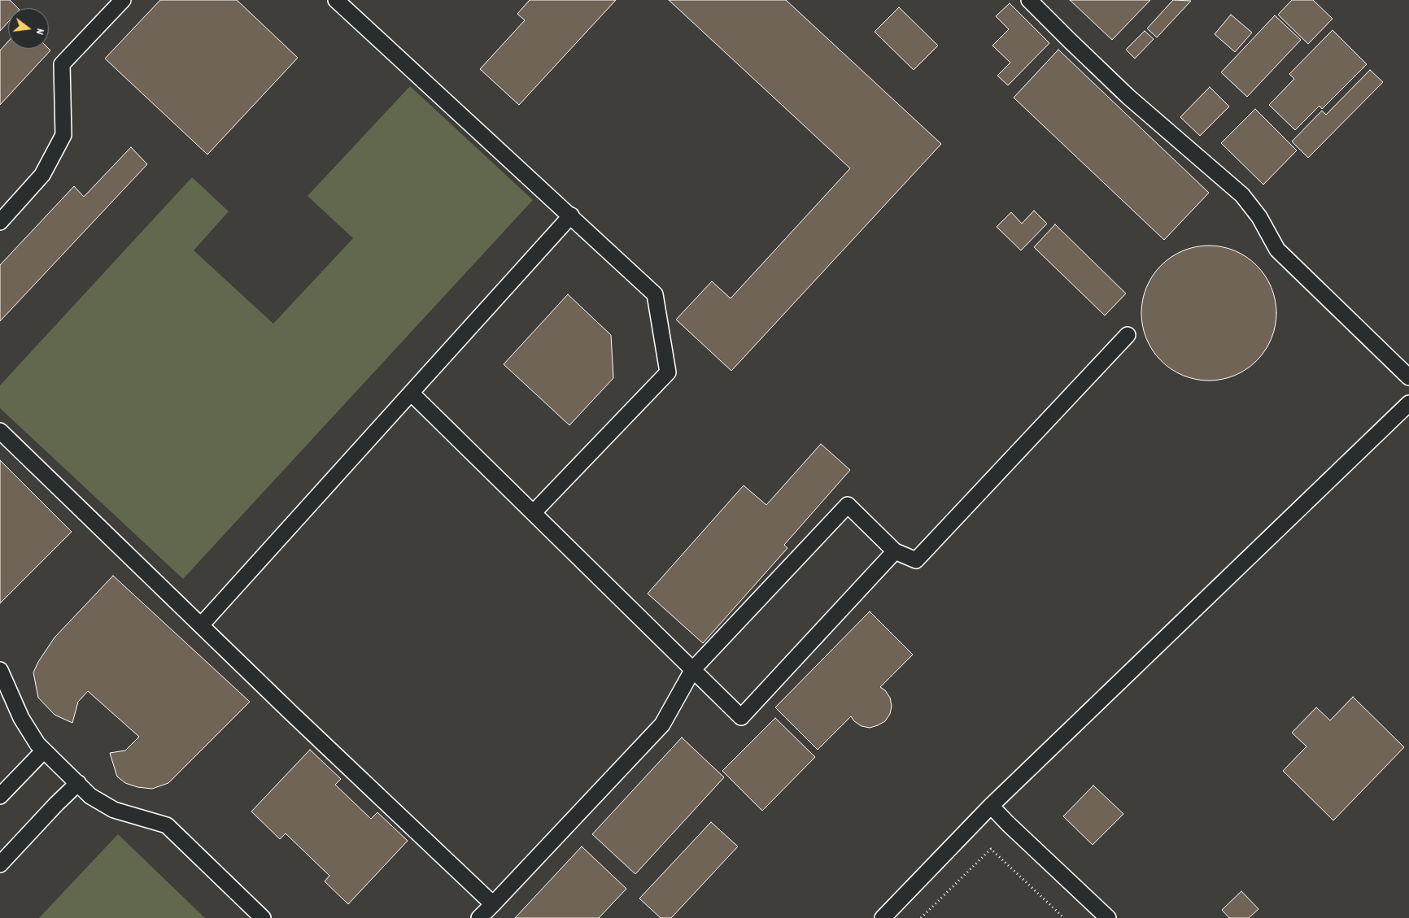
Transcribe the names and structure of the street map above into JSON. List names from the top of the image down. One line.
{"north":"right"}
